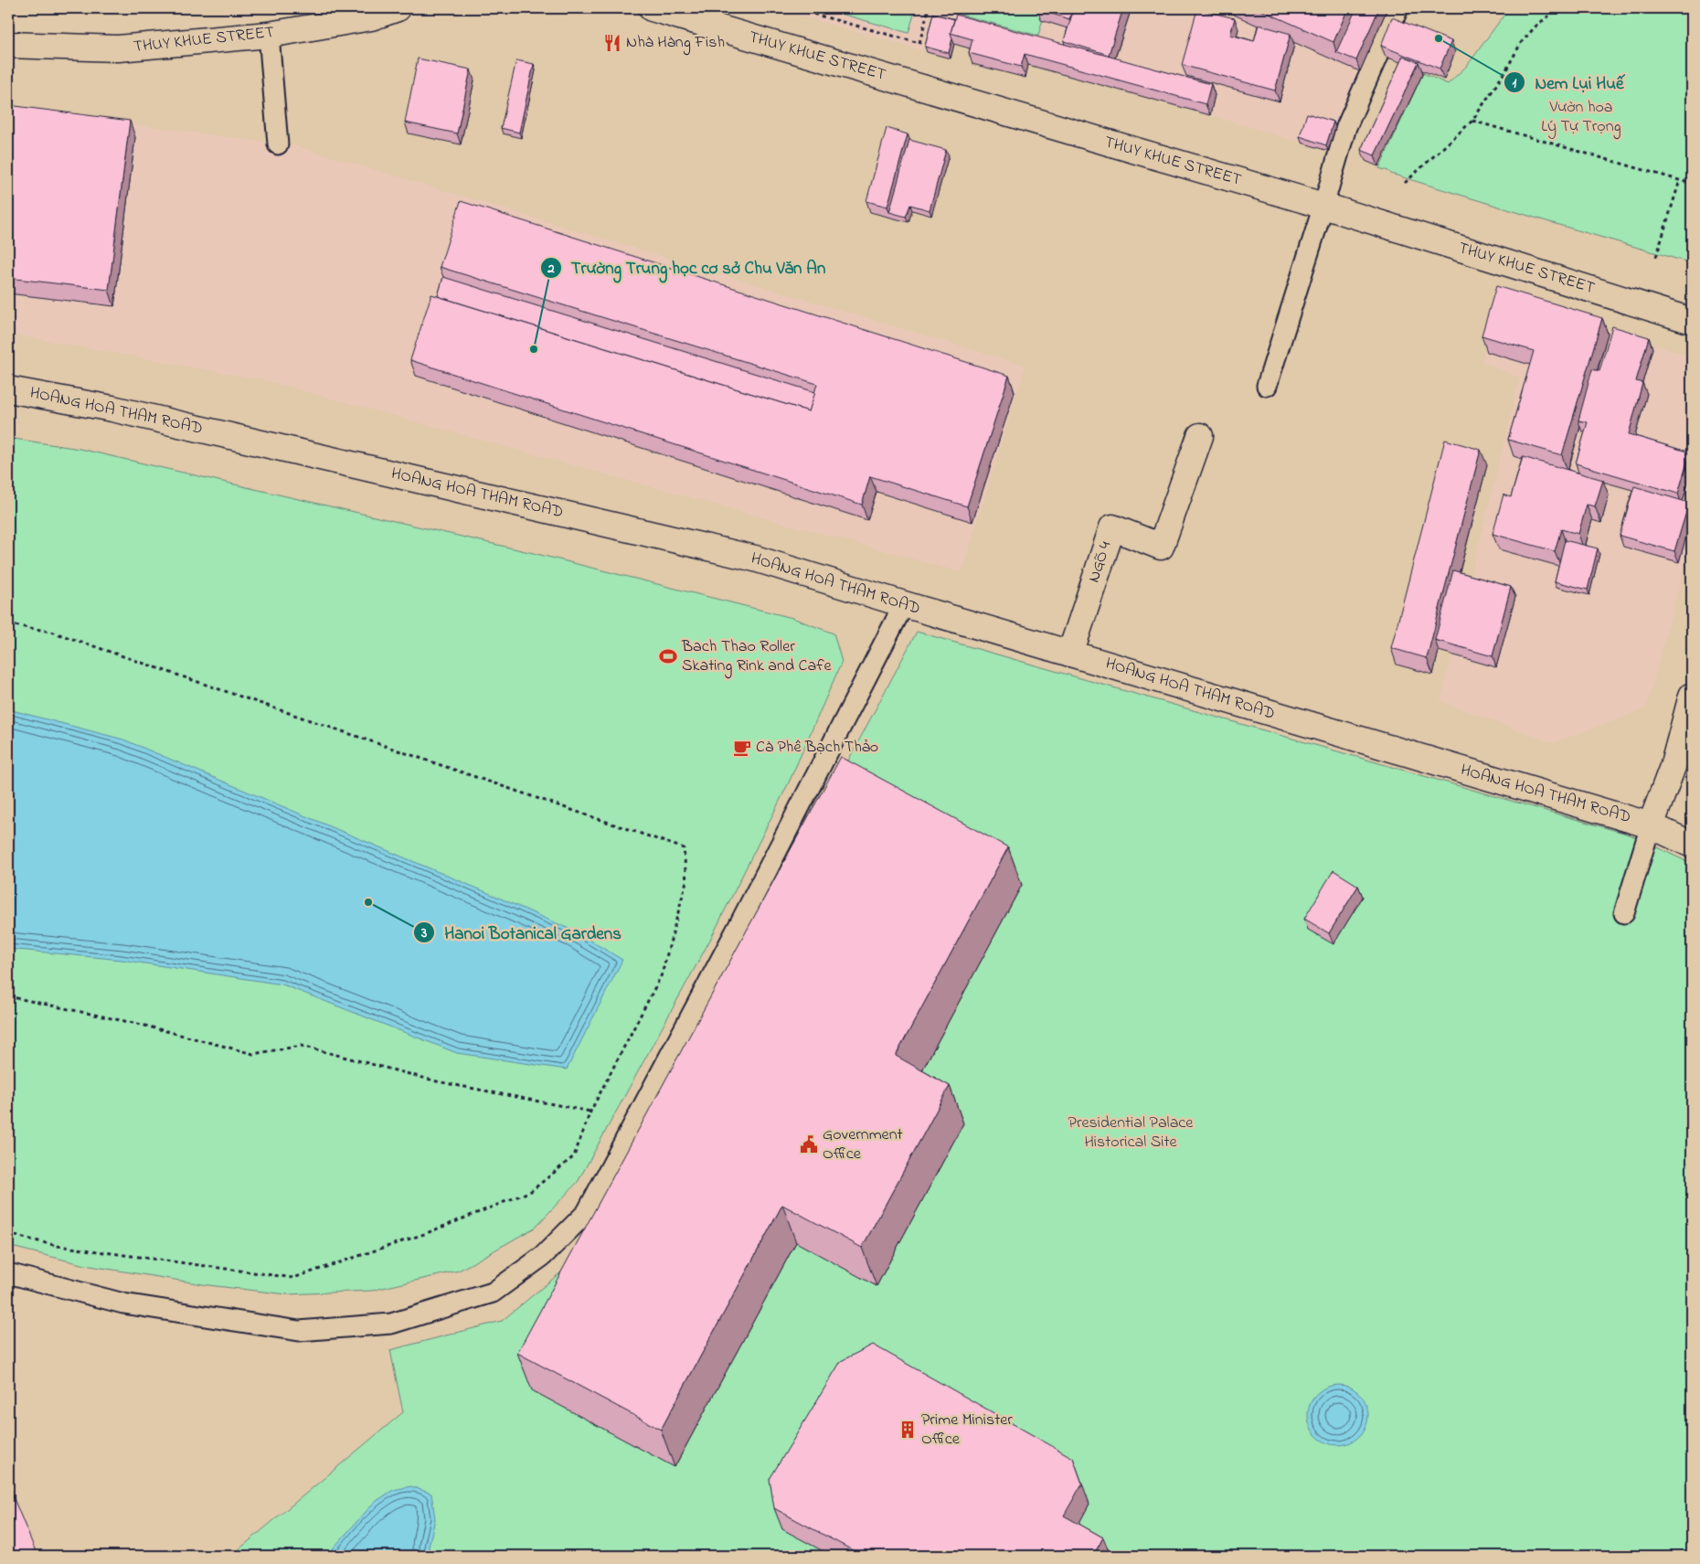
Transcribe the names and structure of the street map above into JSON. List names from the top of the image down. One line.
{"streets":{"main road":["THUY KHUE STREET","HOANG HOA THAM ROAD","NGÕ 4"]},"crossings":[["HOANG HOA THAM ROAD","NGÕ 4"]],"parks":["Vườn hoa Lý Tự Trọng","Presidential Palace Historical Site"],"places":{"other":["Nem Lụi Huế","Trường Trung học cơ sở Chu Văn An","Hanoi Botanical Gardens"],"restaurant":["Nhà Hàng Fish"],"sports":["Bach Thao Roller Skating Rink and Cafe"],"cafe":["Cà Phê Bạch Thảo"],"public building":["Government Office"],"building":["Prime Minister Office"]}}
